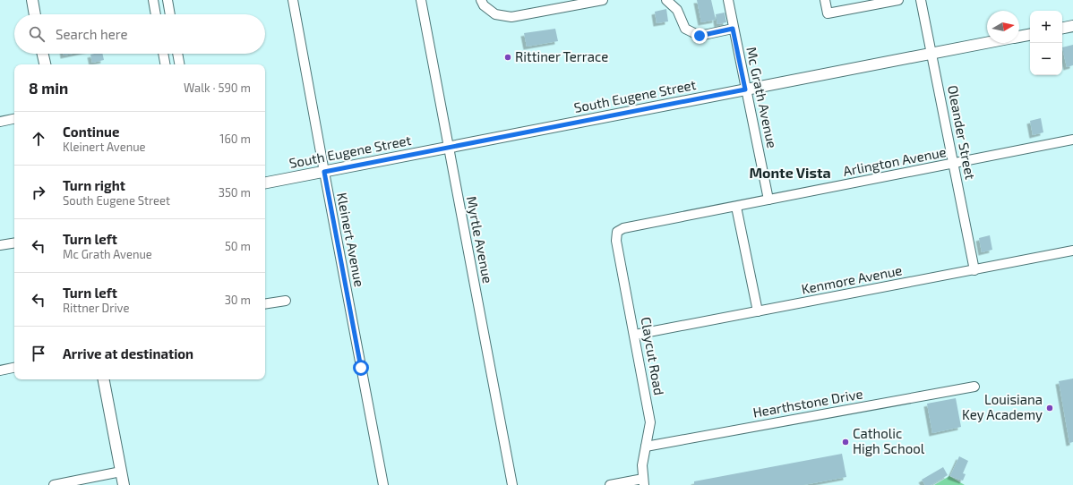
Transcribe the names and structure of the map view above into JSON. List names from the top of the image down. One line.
{"streets":{"street":["South Eugene Street","Mc Grath Avenue","Oleander Street","Arlington Avenue","Kleinert Avenue","Myrtle Avenue","Kenmore Avenue","Claycut Road","Hearthstone Drive"]},"crossings":[["South Eugene Street","Mc Grath Avenue"],["South Eugene Street","Oleander Street"],["South Eugene Street","Kleinert Avenue"],["South Eugene Street","Myrtle Avenue"],["Mc Grath Avenue","Arlington Avenue"],["Oleander Street","Arlington Avenue"],["Oleander Street","Kenmore Avenue"],["Arlington Avenue","Claycut Road"],["Kenmore Avenue","Claycut Road"],["Claycut Road","Hearthstone Drive"]],"districts":["Monte Vista"],"places":["Rittiner Terrace","Louisiana Key Academy","Catholic High School"],"north":"right","page":{"map_buttons":["+","−"],"search":"Search here","heading":["8 min","Walk · 590 m"],"list":[["Continue","Kleinert Avenue","160 m"],["Turn right","South Eugene Street","350 m"],["Turn left","Mc Grath Avenue","50 m"],["Turn left","Rittner Drive","30 m"],"Arrive at destination"]}}
